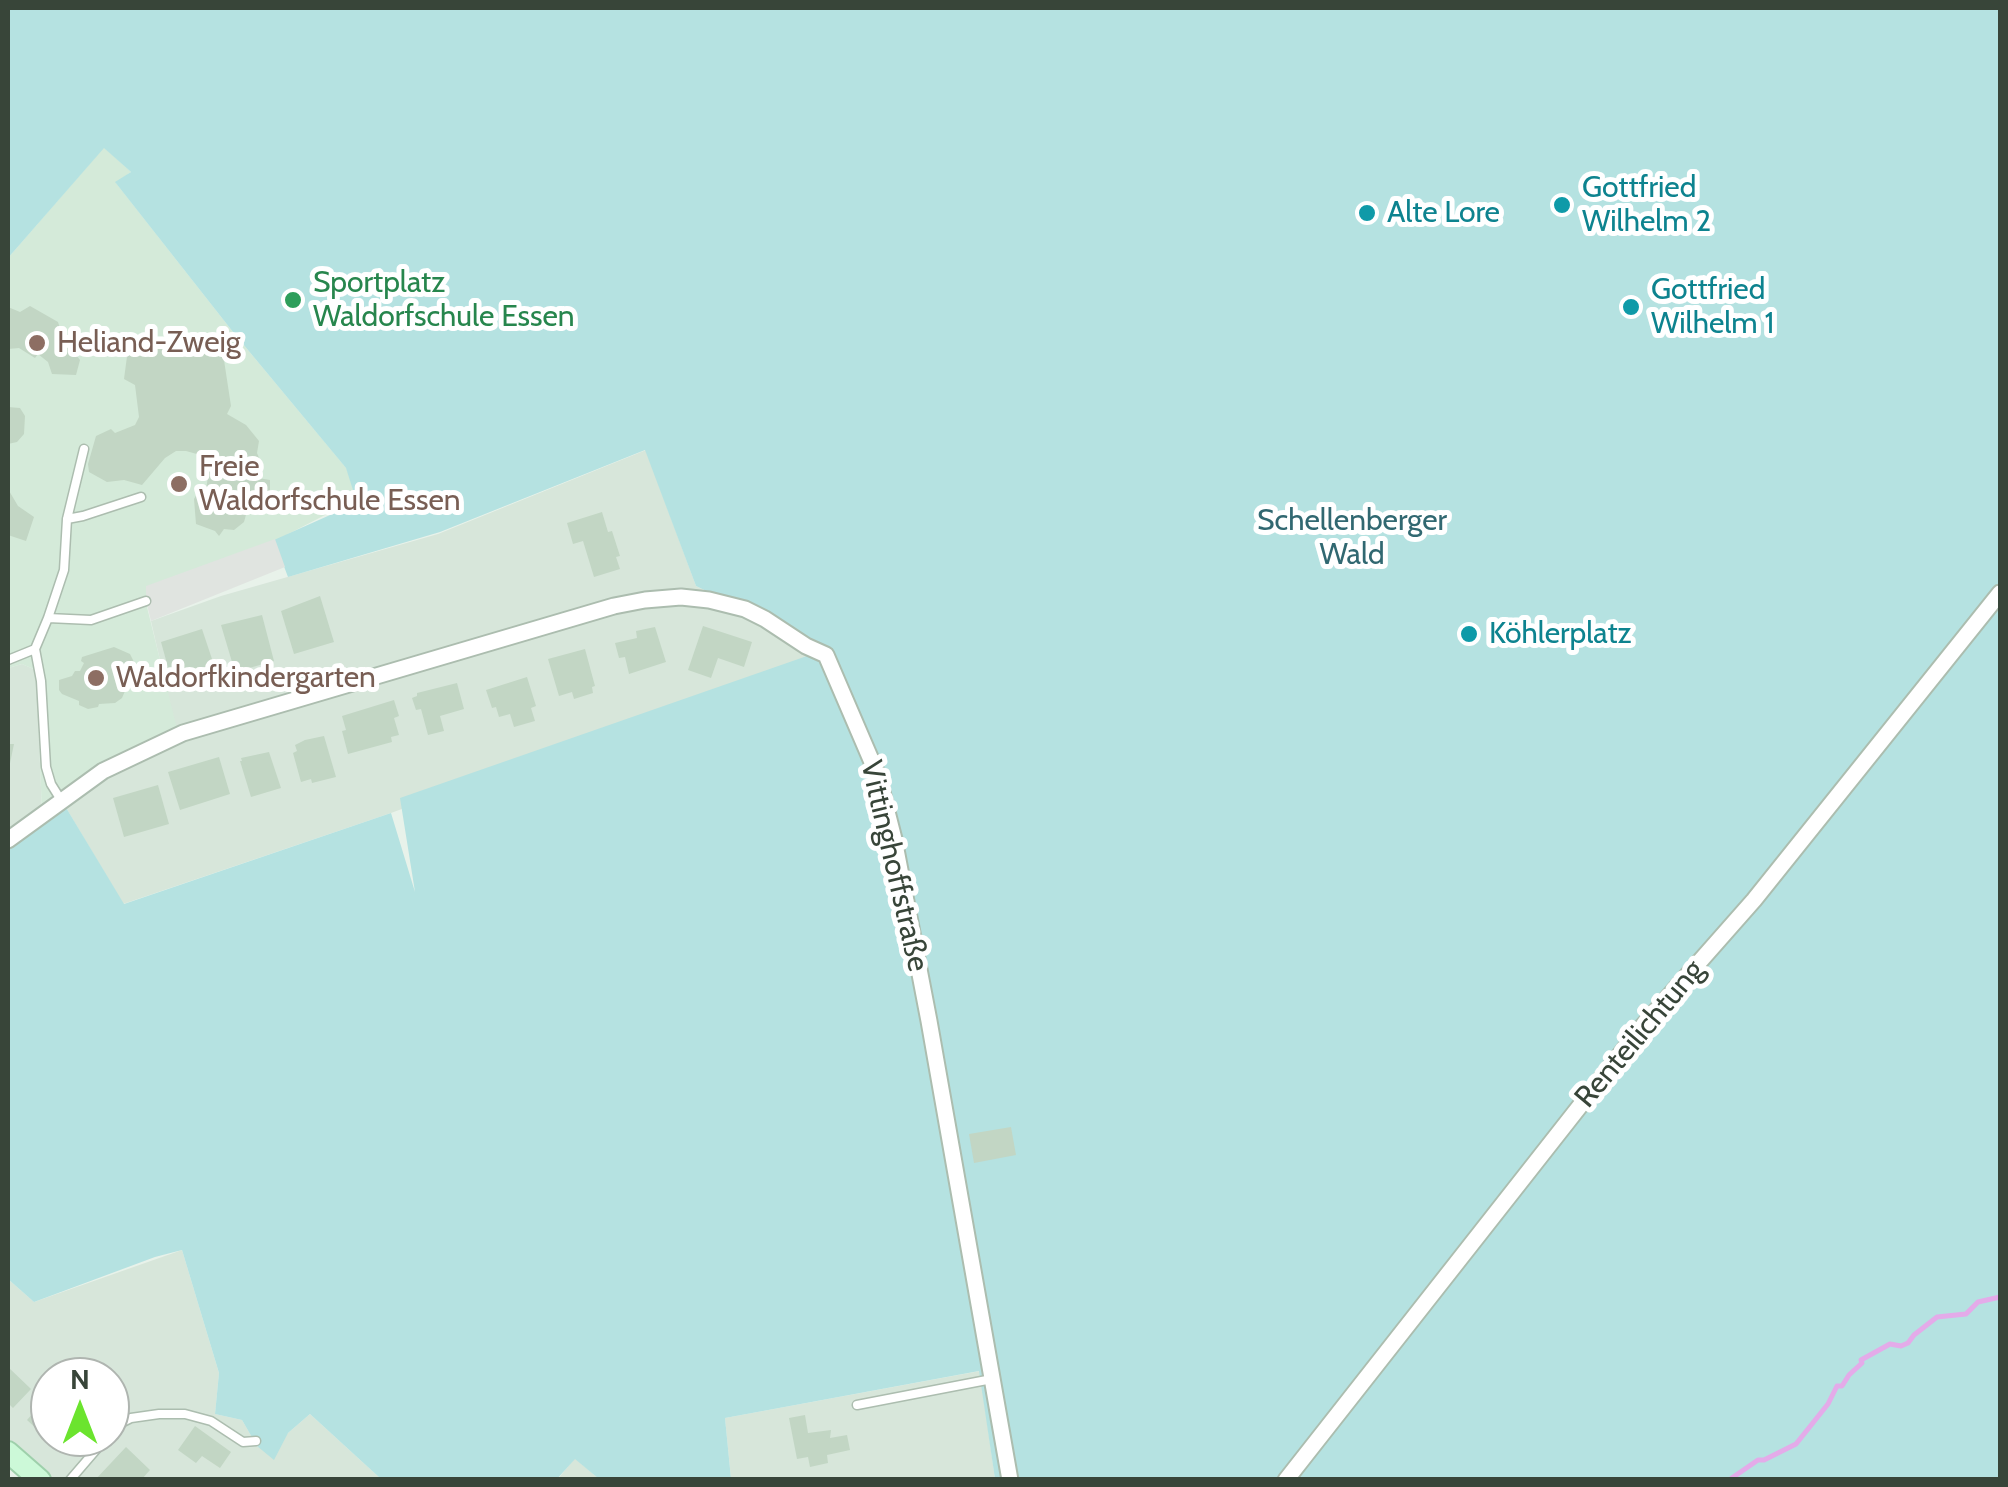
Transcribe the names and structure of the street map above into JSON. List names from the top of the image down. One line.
{"streets":{"street":["Vittinghoffstraße","Renteilichtung"]},"parks":["Schellenberger Wald"],"places":["Gottfried Wilhelm 2","Alte Lore","Sportplatz Waldorfschule Essen","Gottfried Wilhelm 1","Heliand-Zweig","Freie Waldorfschule Essen","Köhlerplatz","Waldorfkindergarten"],"north":"top"}
